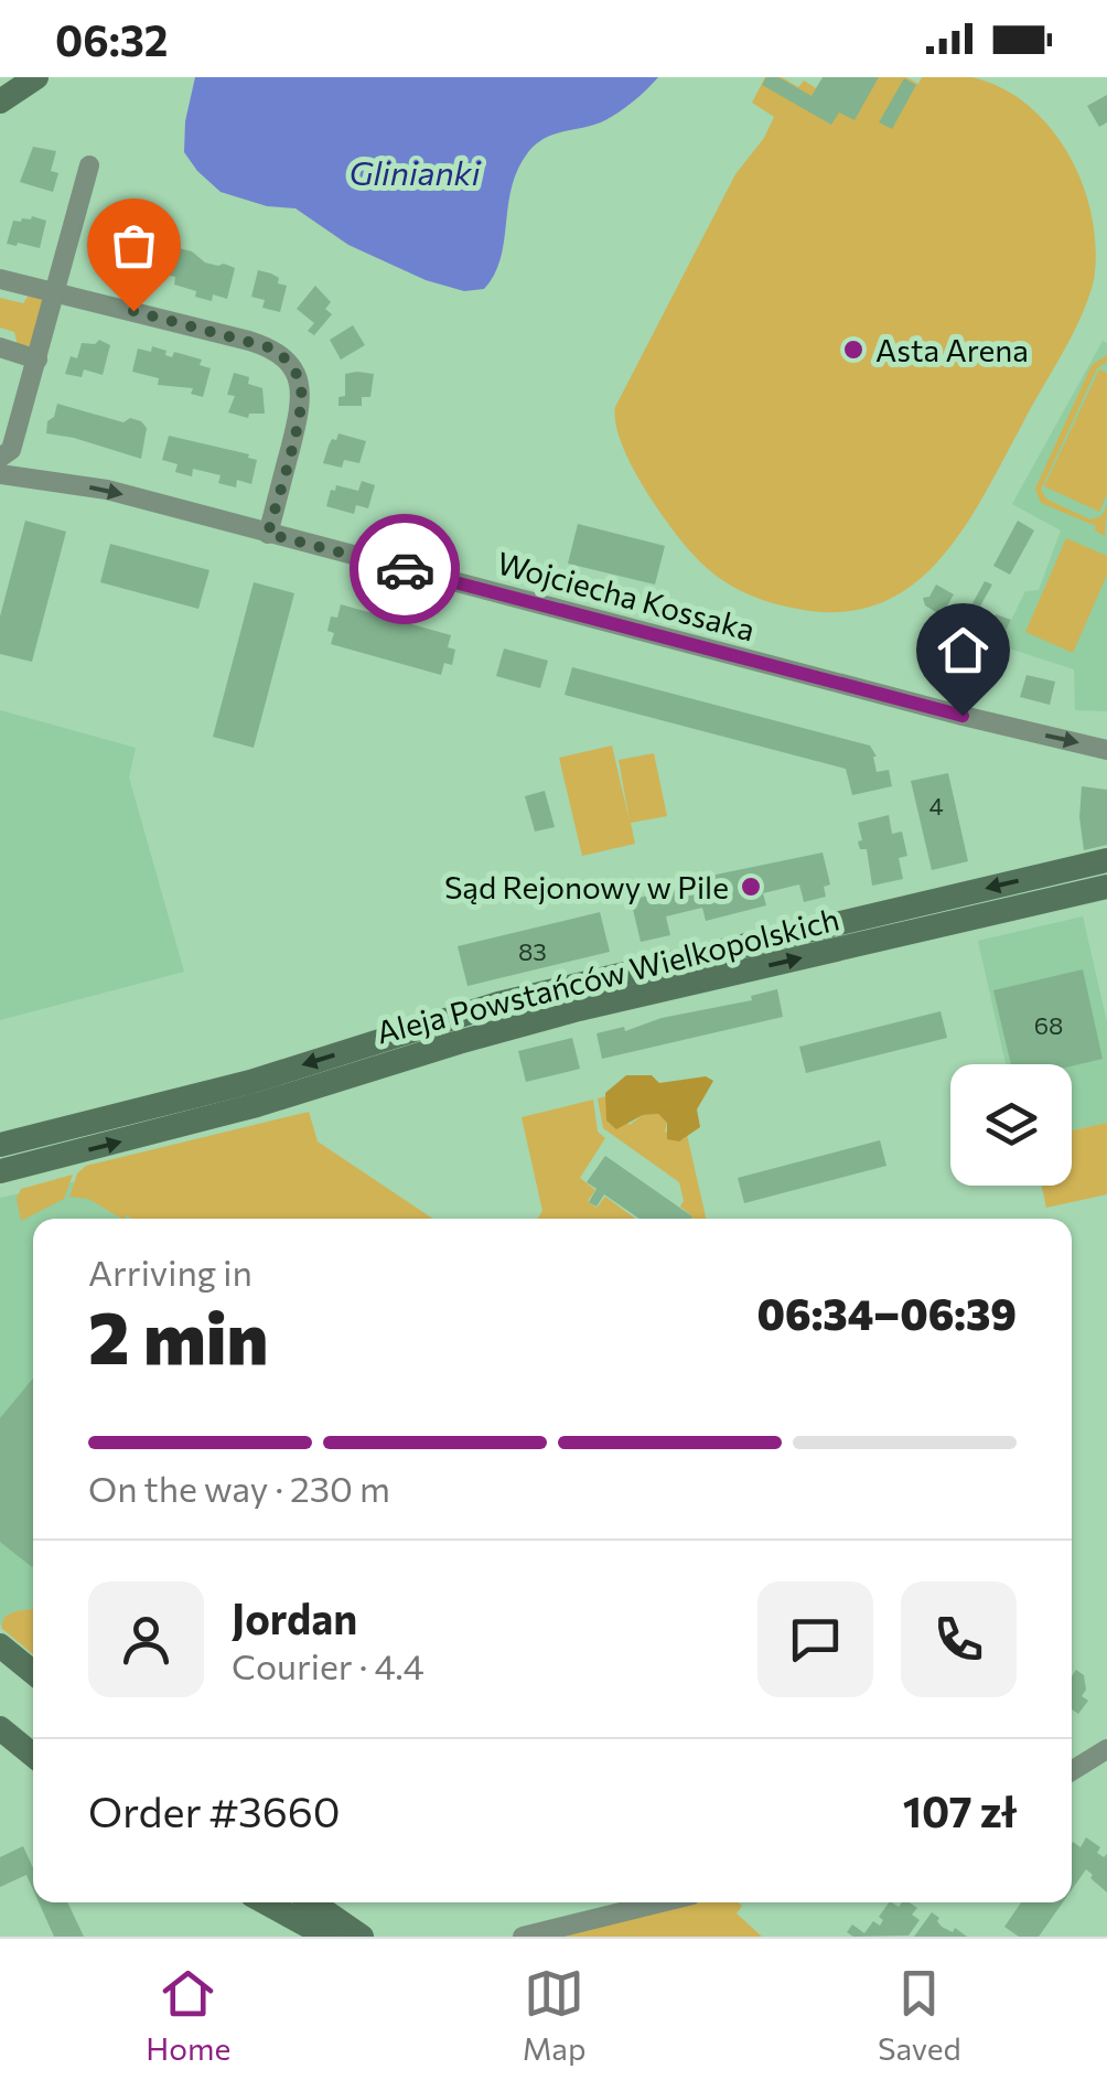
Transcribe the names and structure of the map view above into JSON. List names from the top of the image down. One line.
{"streets":{"main road":["Aleja Powstańców Wielkopolskich"],"street":["Wojciecha Kossaka"]},"one_way":["Wojciecha Kossaka"],"water":["Glinianki"],"places":["Asta Arena","Sąd Rejonowy w Pile"],"house_numbers":["4","83","68"],"page":{"status":"06:32","heading":["2 min","Arriving in","06:34–06:39"],"panel":["Jordan","Courier · 4.4","Order #3660","107 zł"],"bar":"On the way · 230 m","tabs":["Home","Map","Saved"]}}
